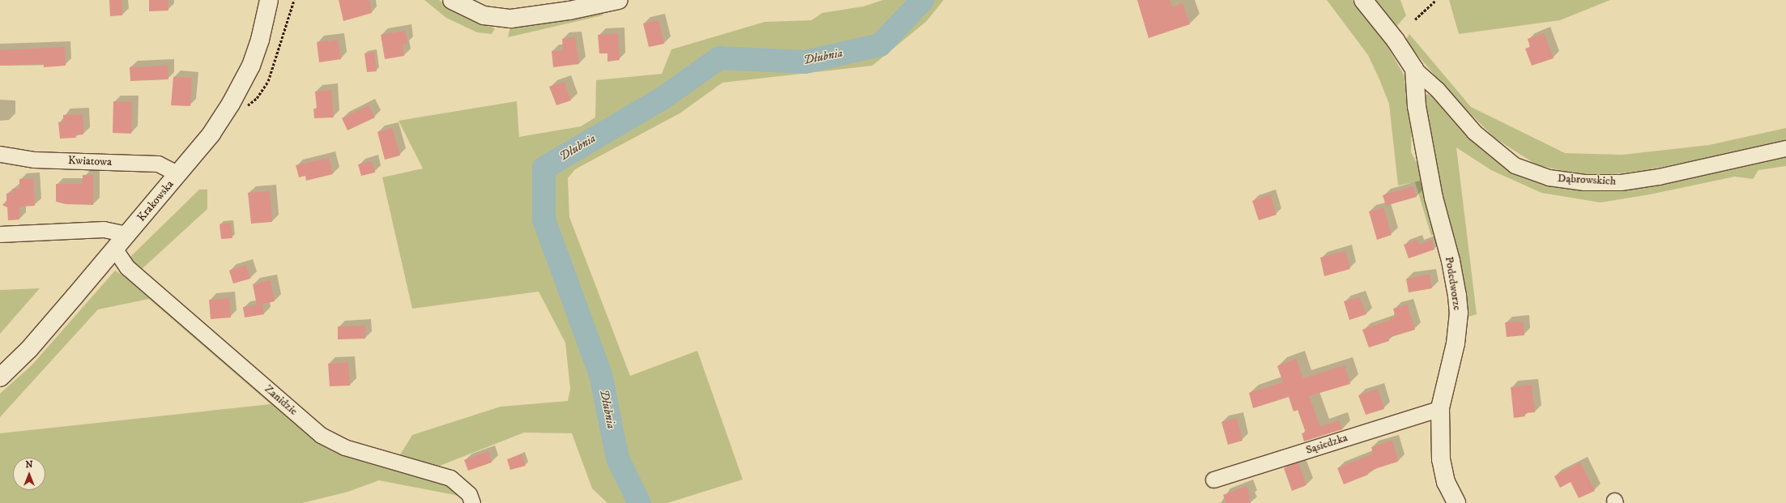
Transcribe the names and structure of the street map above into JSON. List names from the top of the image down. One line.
{"streets":{"street":["Kwiatowa","Dąbrowskich","Krakowska","Podedworze","Zanidzie","Sąsiedzka"]},"crossings":[["Kwiatowa","Krakowska"],["Dąbrowskich","Podedworze"],["Krakowska","Zanidzie"],["Podedworze","Sąsiedzka"]],"water":["Dłubnia"],"north":"top"}
